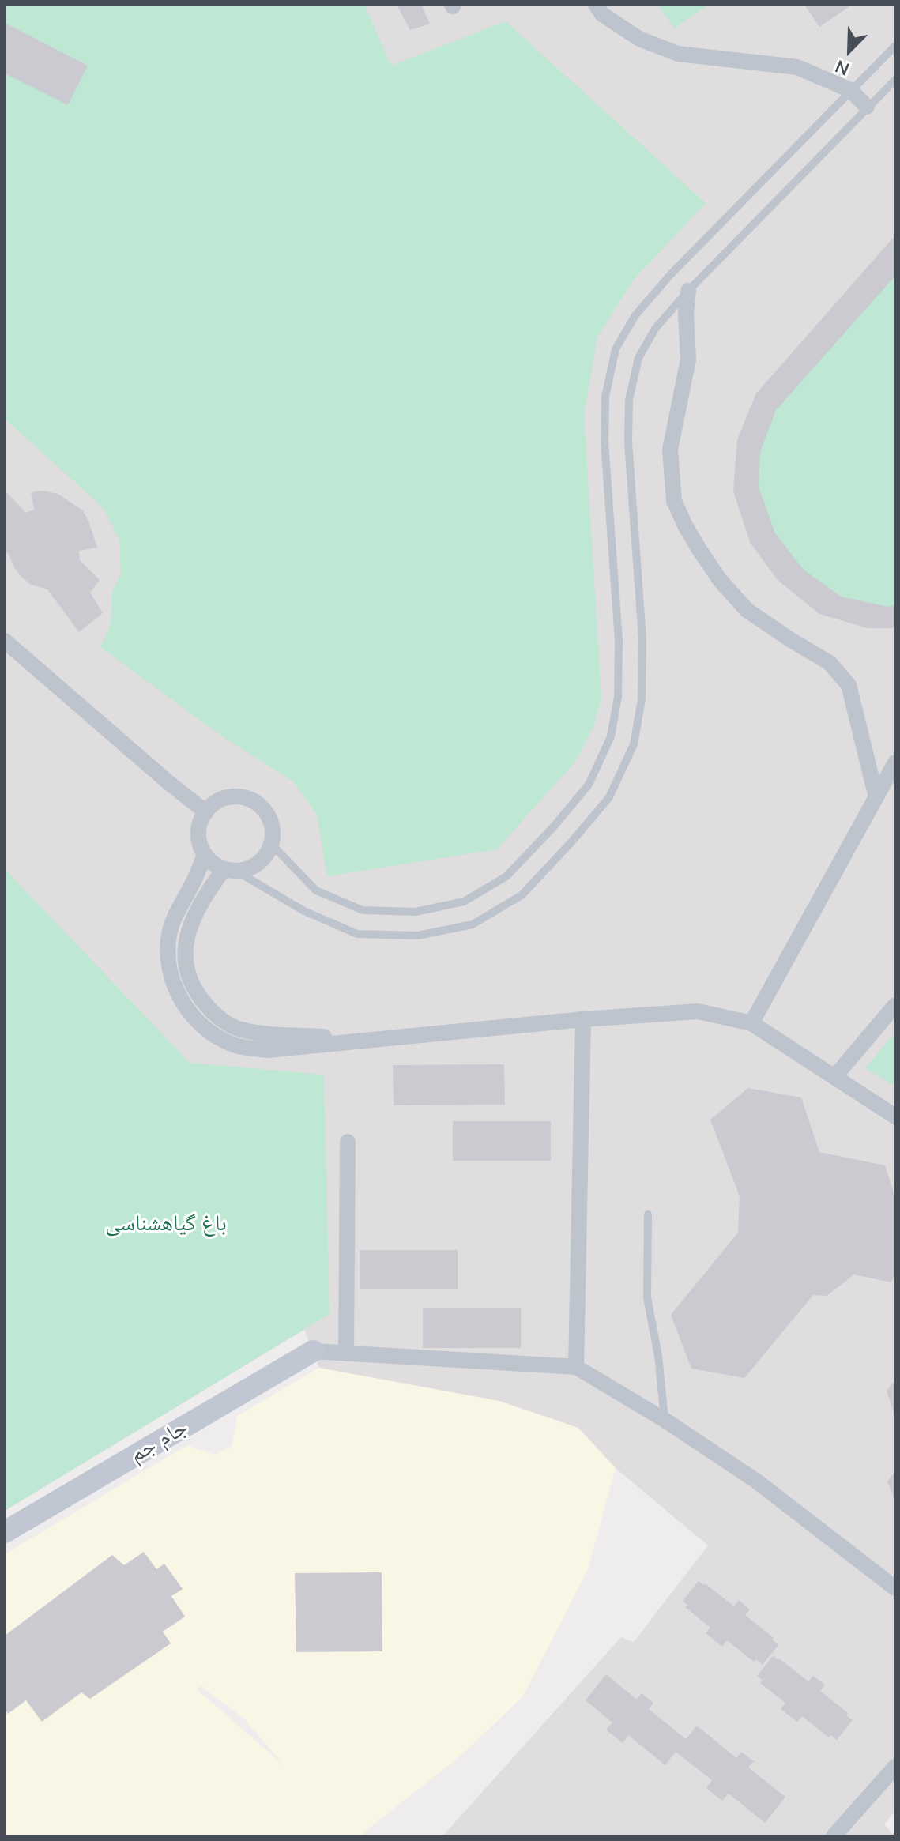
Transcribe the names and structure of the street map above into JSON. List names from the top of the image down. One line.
{"streets":{"street":["جام جم"]},"parks":["باغ گیاهشناسی"],"north":"bottom left"}
